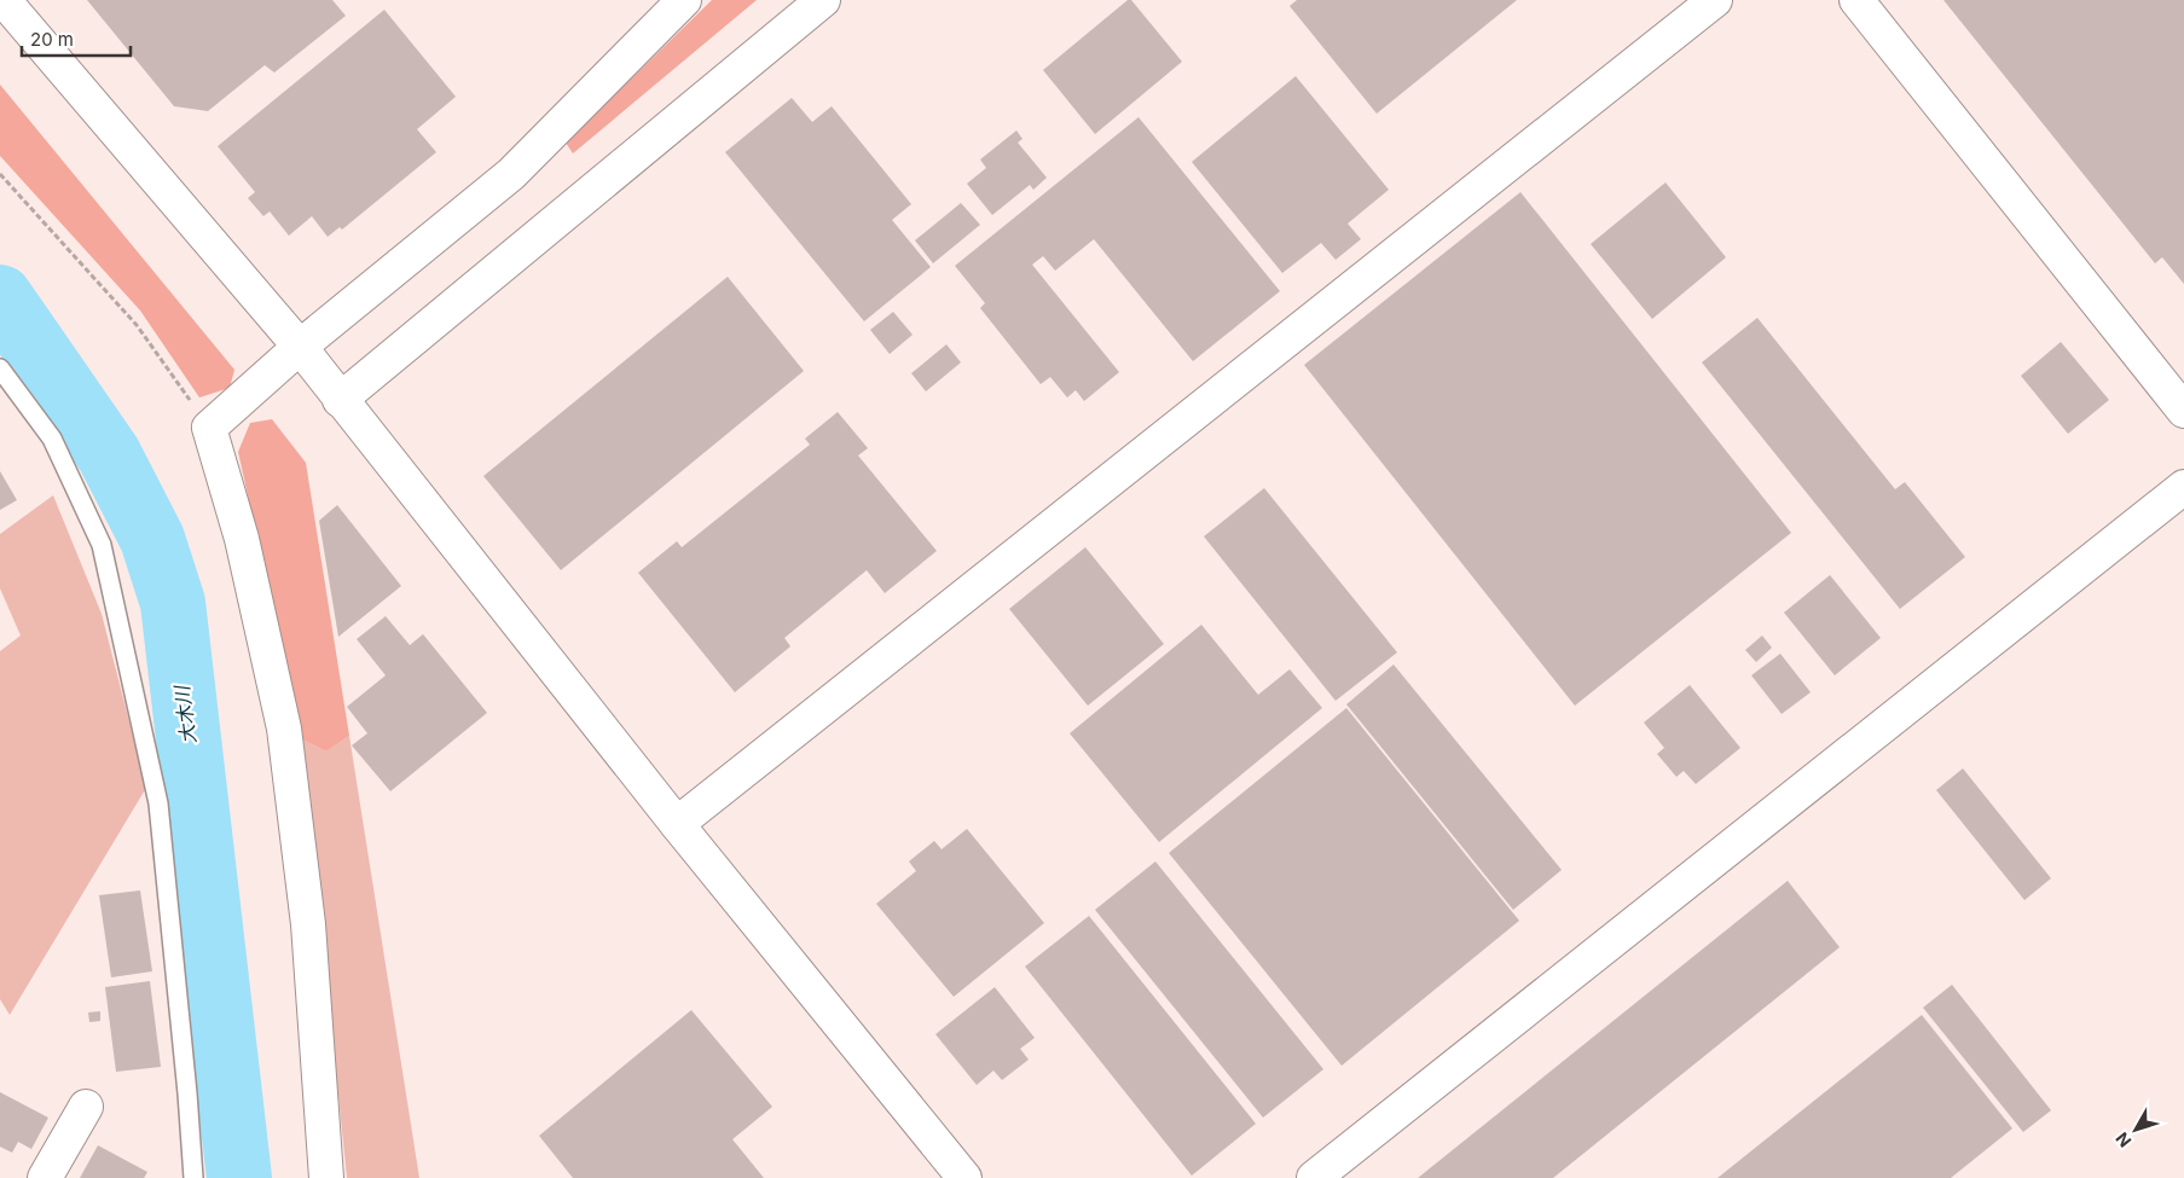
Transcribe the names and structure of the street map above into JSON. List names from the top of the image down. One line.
{"water":["大木川"],"scale_bar":"20 m","north":"bottom left"}
